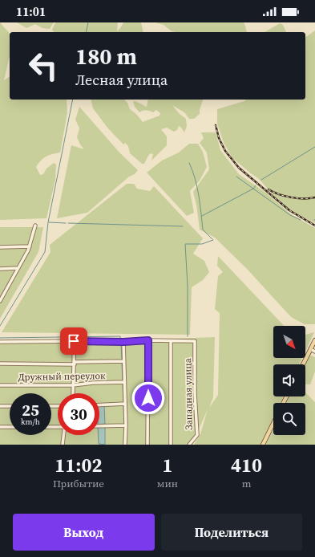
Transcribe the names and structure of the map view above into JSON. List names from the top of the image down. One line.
{"streets":{"street":["Дружный переулок","Западная улица"]},"north":"bottom right","page":{"status":"11:01","turn":["180 m","Лесная улица"],"speed":"25 km/h","limit":"30","eta":["11:02","Прибытие","1","мин","410","m"],"buttons":["Выход","Поделиться"]}}
